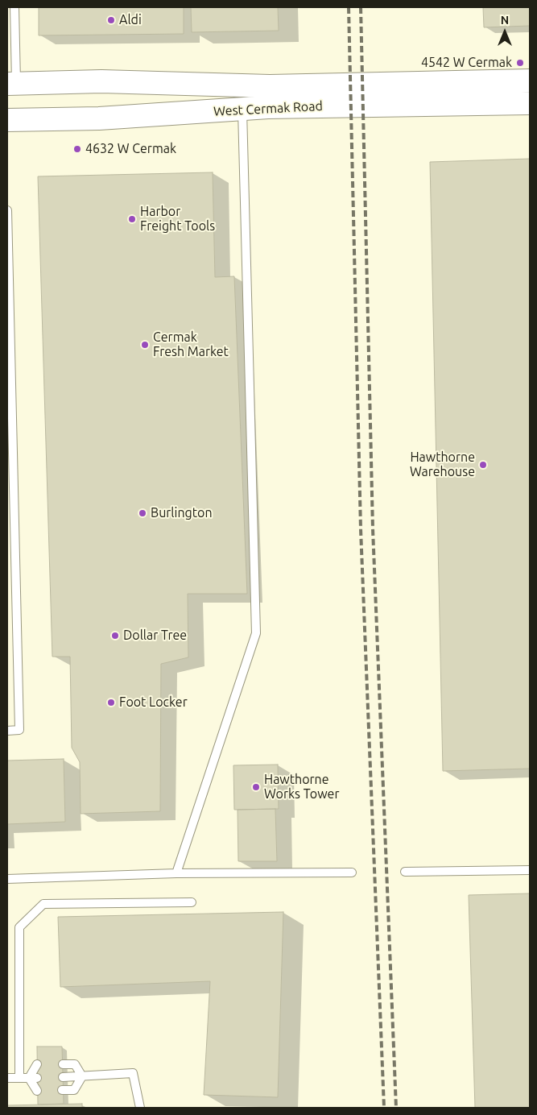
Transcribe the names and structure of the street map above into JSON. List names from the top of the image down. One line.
{"streets":{"main road":["West Cermak Road"]},"places":["Aldi","4542 W Cermak","4632 W Cermak","Harbor Freight Tools","Cermak Fresh Market","Hawthorne Warehouse","Burlington","Dollar Tree","Foot Locker","Hawthorne Works Tower"],"north":"top"}
